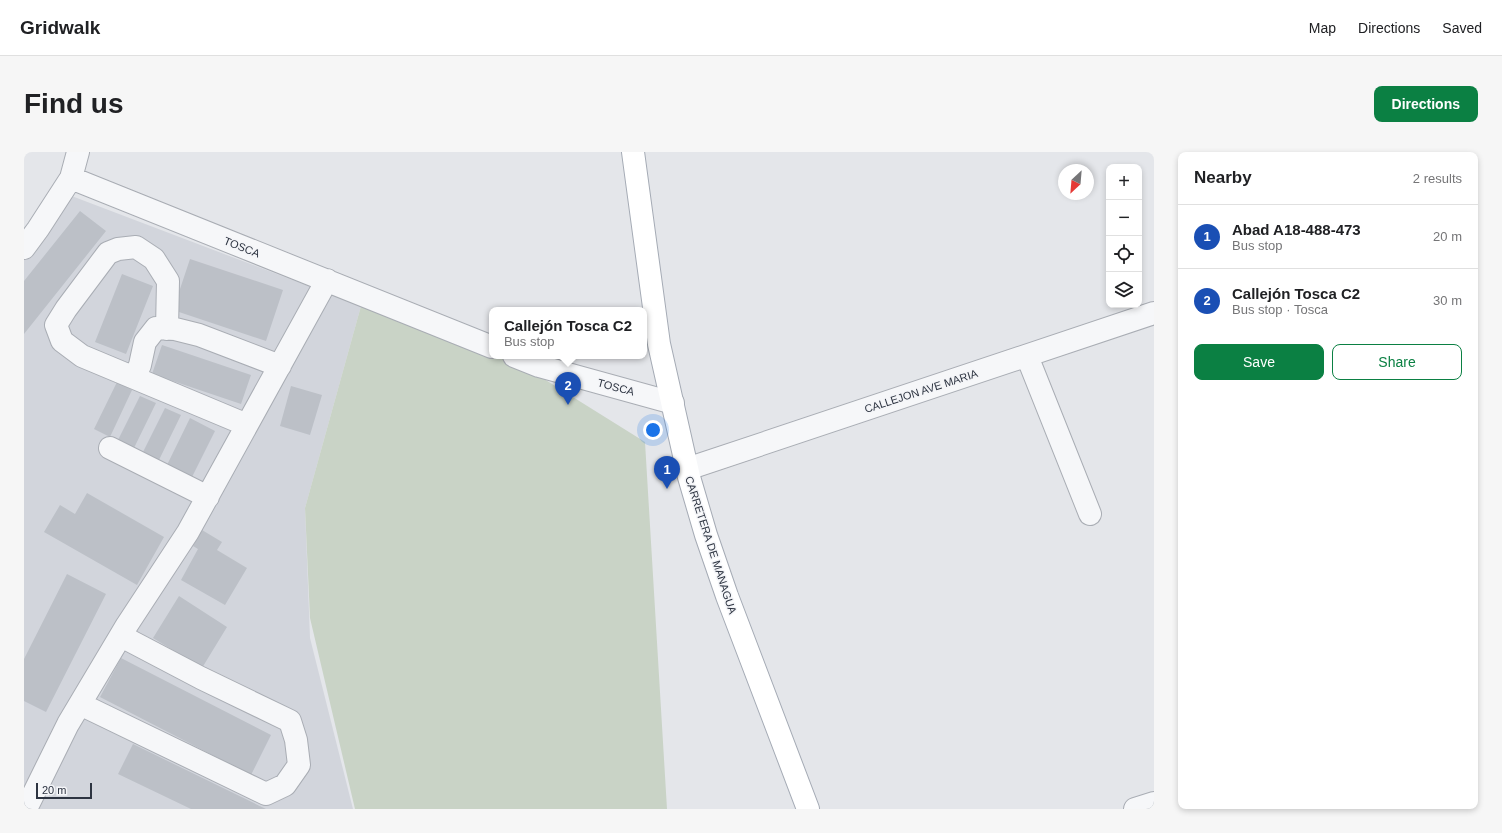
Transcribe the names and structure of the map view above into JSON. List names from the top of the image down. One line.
{"streets":{"main road":["CARRETERA DE MANAGUA"],"street":["TOSCA","CALLEJON AVE MARIA"]},"crossings":[["TOSCA","CARRETERA DE MANAGUA"],["CALLEJON AVE MARIA","CARRETERA DE MANAGUA"]],"scale_bar":"20 m","north":"bottom left","page":{"header":"Gridwalk","nav":["Map","Directions","Saved"],"buttons":["Directions",["Save","Share"]],"title":"Find us","heading":["Nearby","2 results"],"map_buttons":["+","−"],"list":[{"mark":"1","name":"Abad A18-488-473","note":"Bus stop","value":"20 m"},{"mark":"2","name":"Callejón Tosca C2","note":"Bus stop · Tosca","value":"30 m"}],"popup":["Callejón Tosca C2","Bus stop"],"pins":["2","1"],"scale":"20 m"}}
